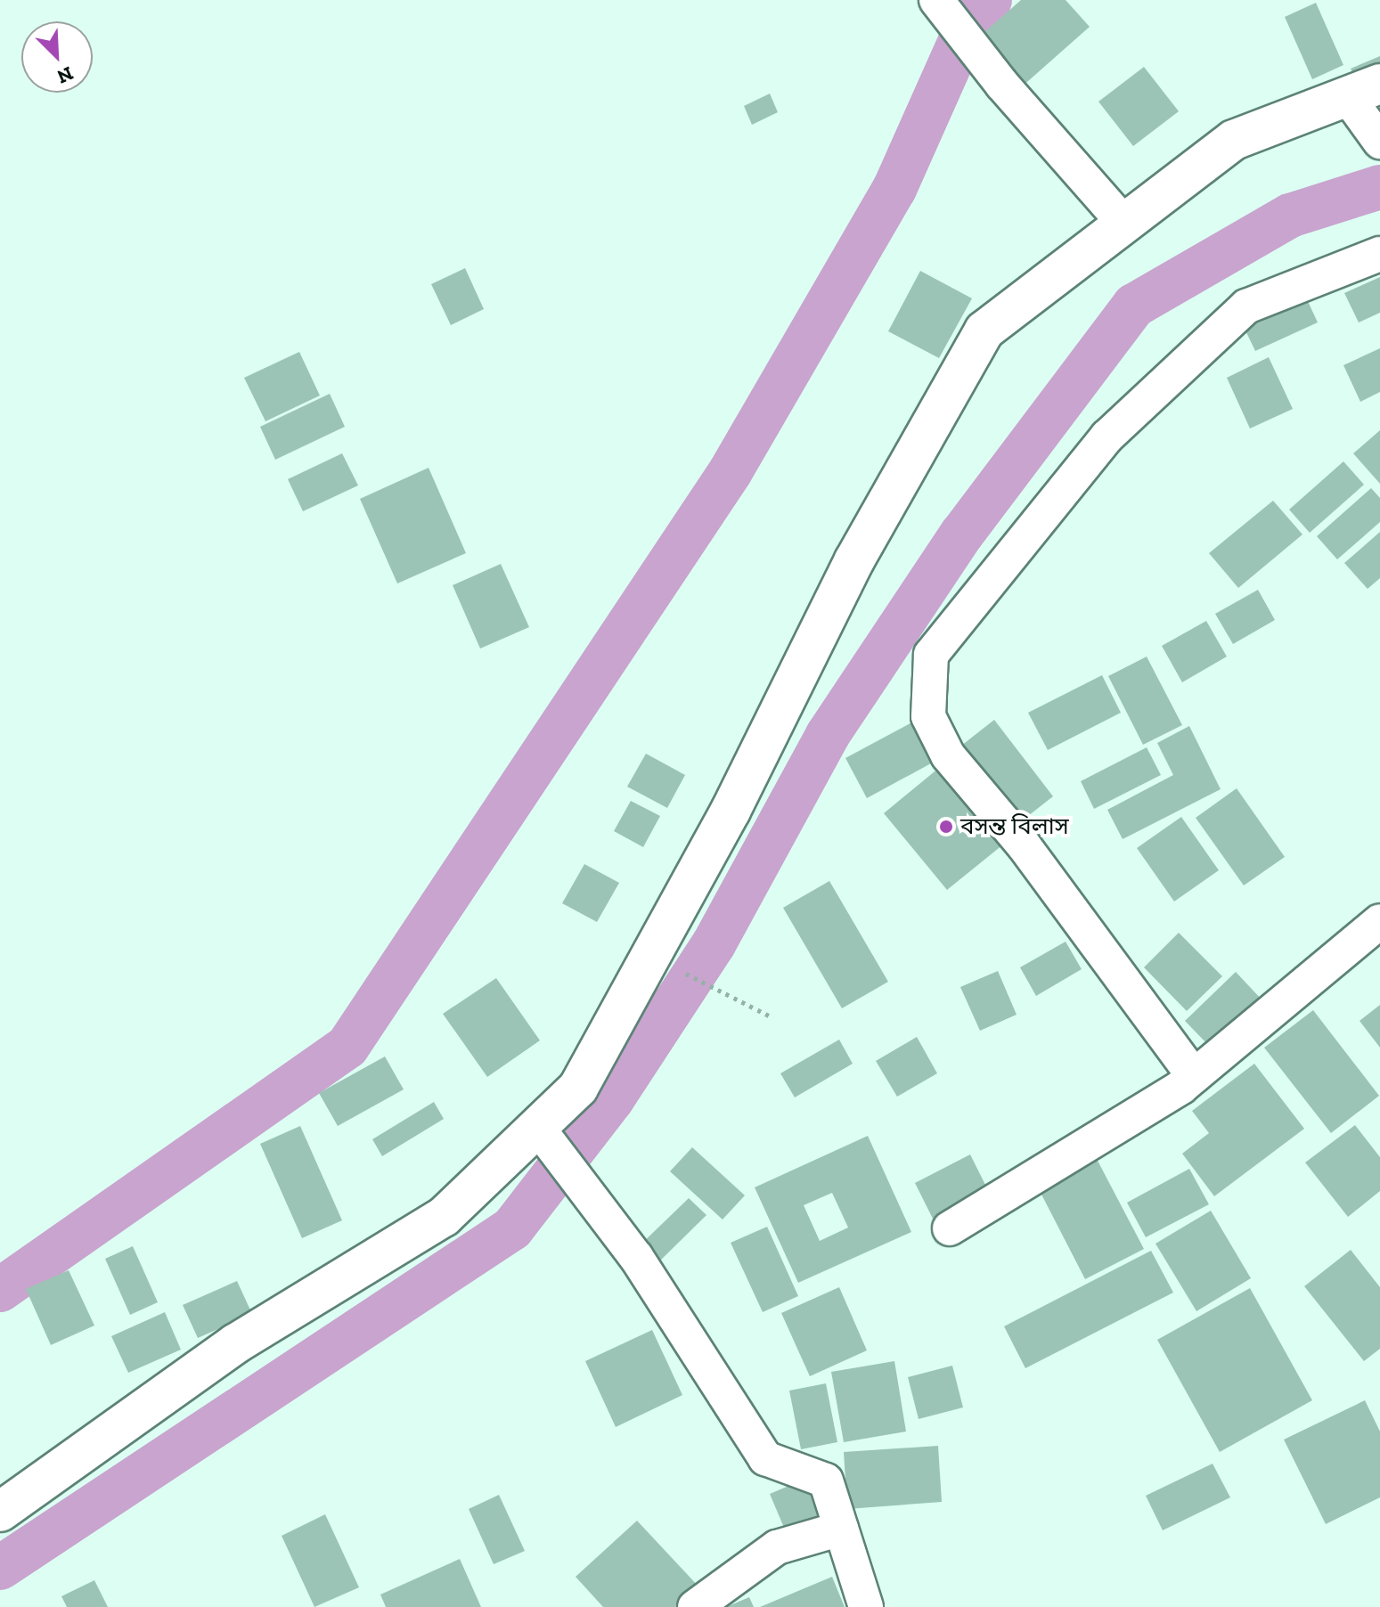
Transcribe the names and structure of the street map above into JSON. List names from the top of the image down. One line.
{"places":["বসন্ত বিলাস"],"north":"bottom right"}
